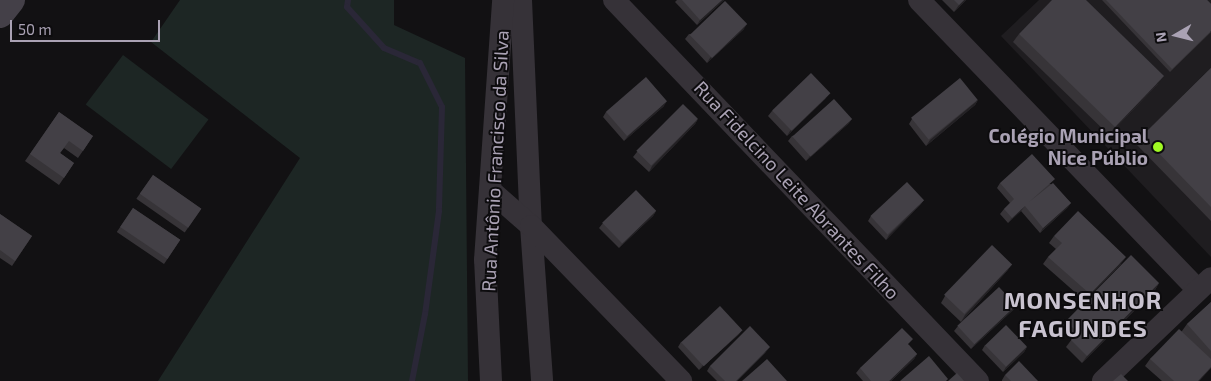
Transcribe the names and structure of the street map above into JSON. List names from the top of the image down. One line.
{"streets":{"street":["Rua Antônio Francisco da Silva","Rua Fidelcino Leite Abrantes Filho"]},"districts":["MONSENHOR FAGUNDES"],"places":["Colégio Municipal Nice Públio"],"scale_bar":"50 m","north":"left"}
